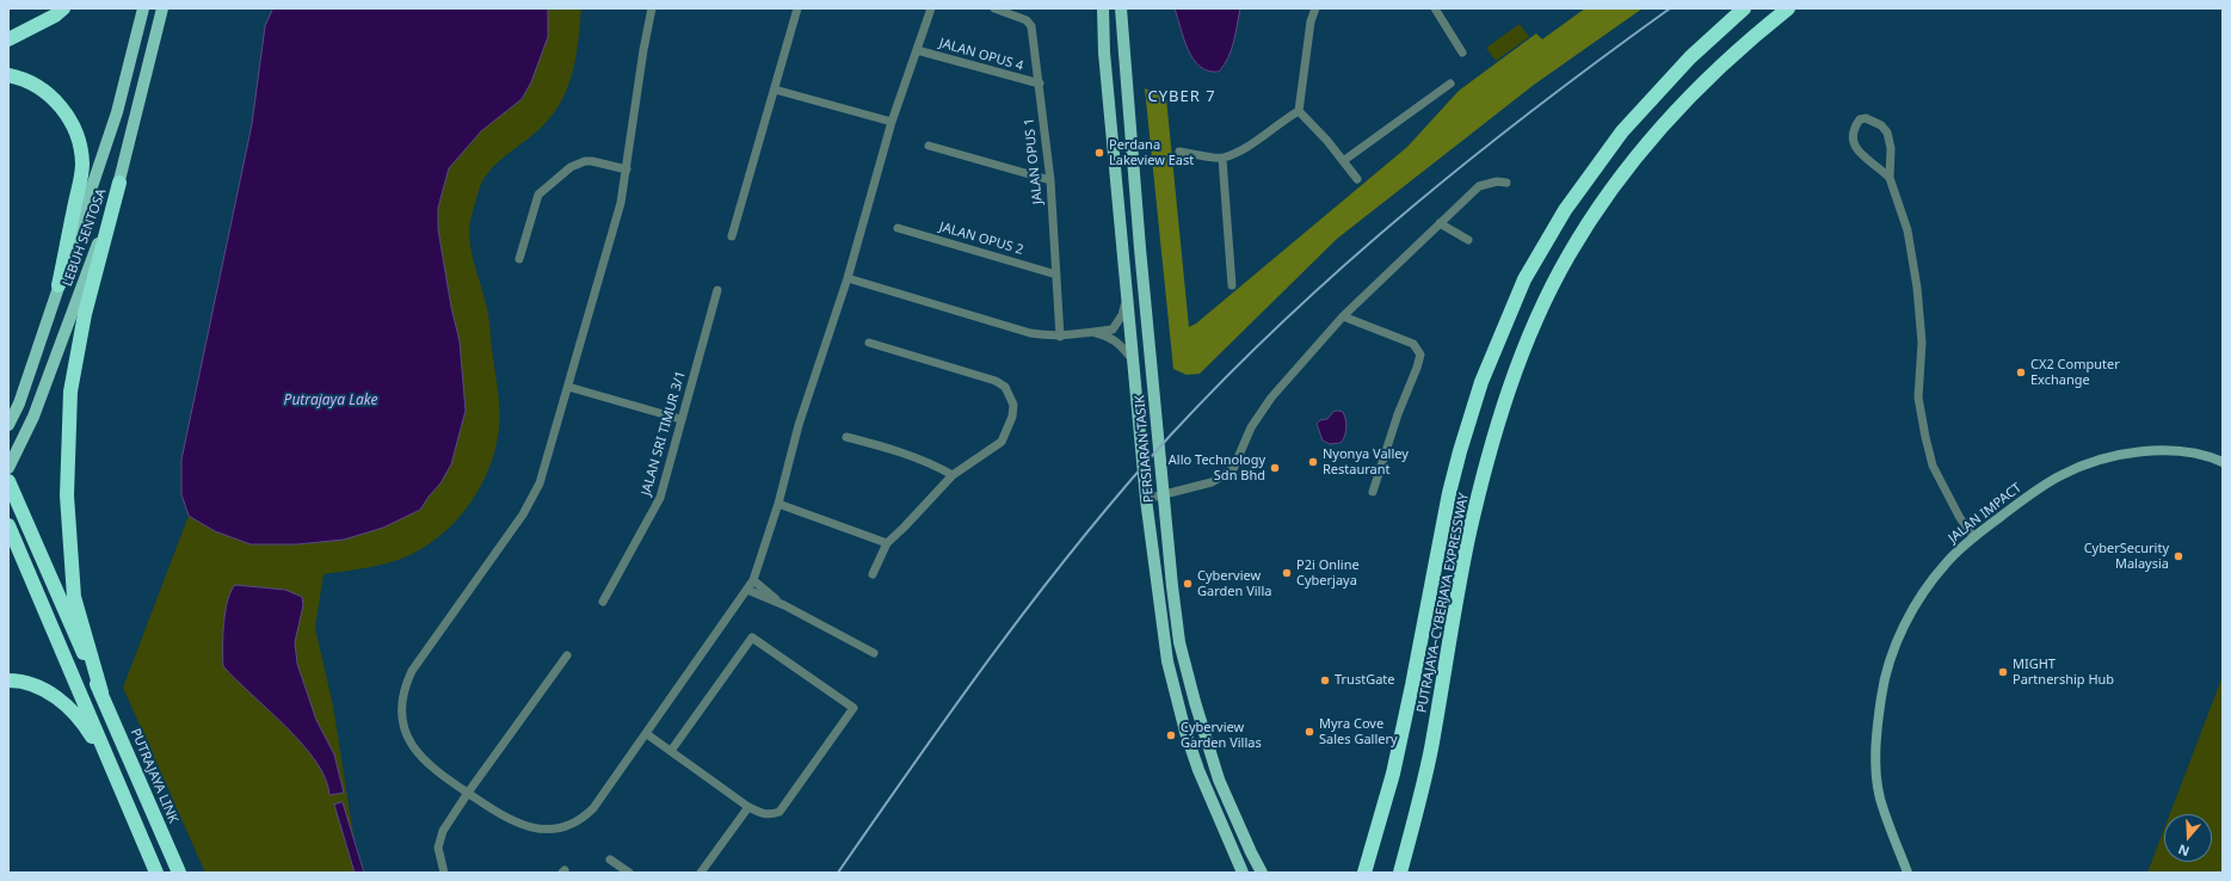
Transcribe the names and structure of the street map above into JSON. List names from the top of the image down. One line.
{"streets":{"highway":["PUTRAJAYA–CYBERJAYA EXPRESSWAY","PUTRAJAYA LINK"],"main road":["LEBUH SENTOSA","PERSIARAN TASIK"],"street":["JALAN OPUS 4","JALAN OPUS 1","JALAN OPUS 2","JALAN SRI TIMUR 3/1","JALAN IMPACT"]},"crossings":[["JALAN OPUS 4","JALAN OPUS 1"],["JALAN OPUS 1","JALAN OPUS 2"]],"districts":["CYBER 7"],"water":["Putrajaya Lake"],"places":["Perdana Lakeview East","CX2 Computer Exchange","Nyonya Valley Restaurant","Allo Technology Sdn Bhd","CyberSecurity Malaysia","P2i Online Cyberjaya","Cyberview Garden Villa","MIGHT Partnership Hub","TrustGate","Myra Cove Sales Gallery","Cyberview Garden Villas"],"north":"bottom"}
